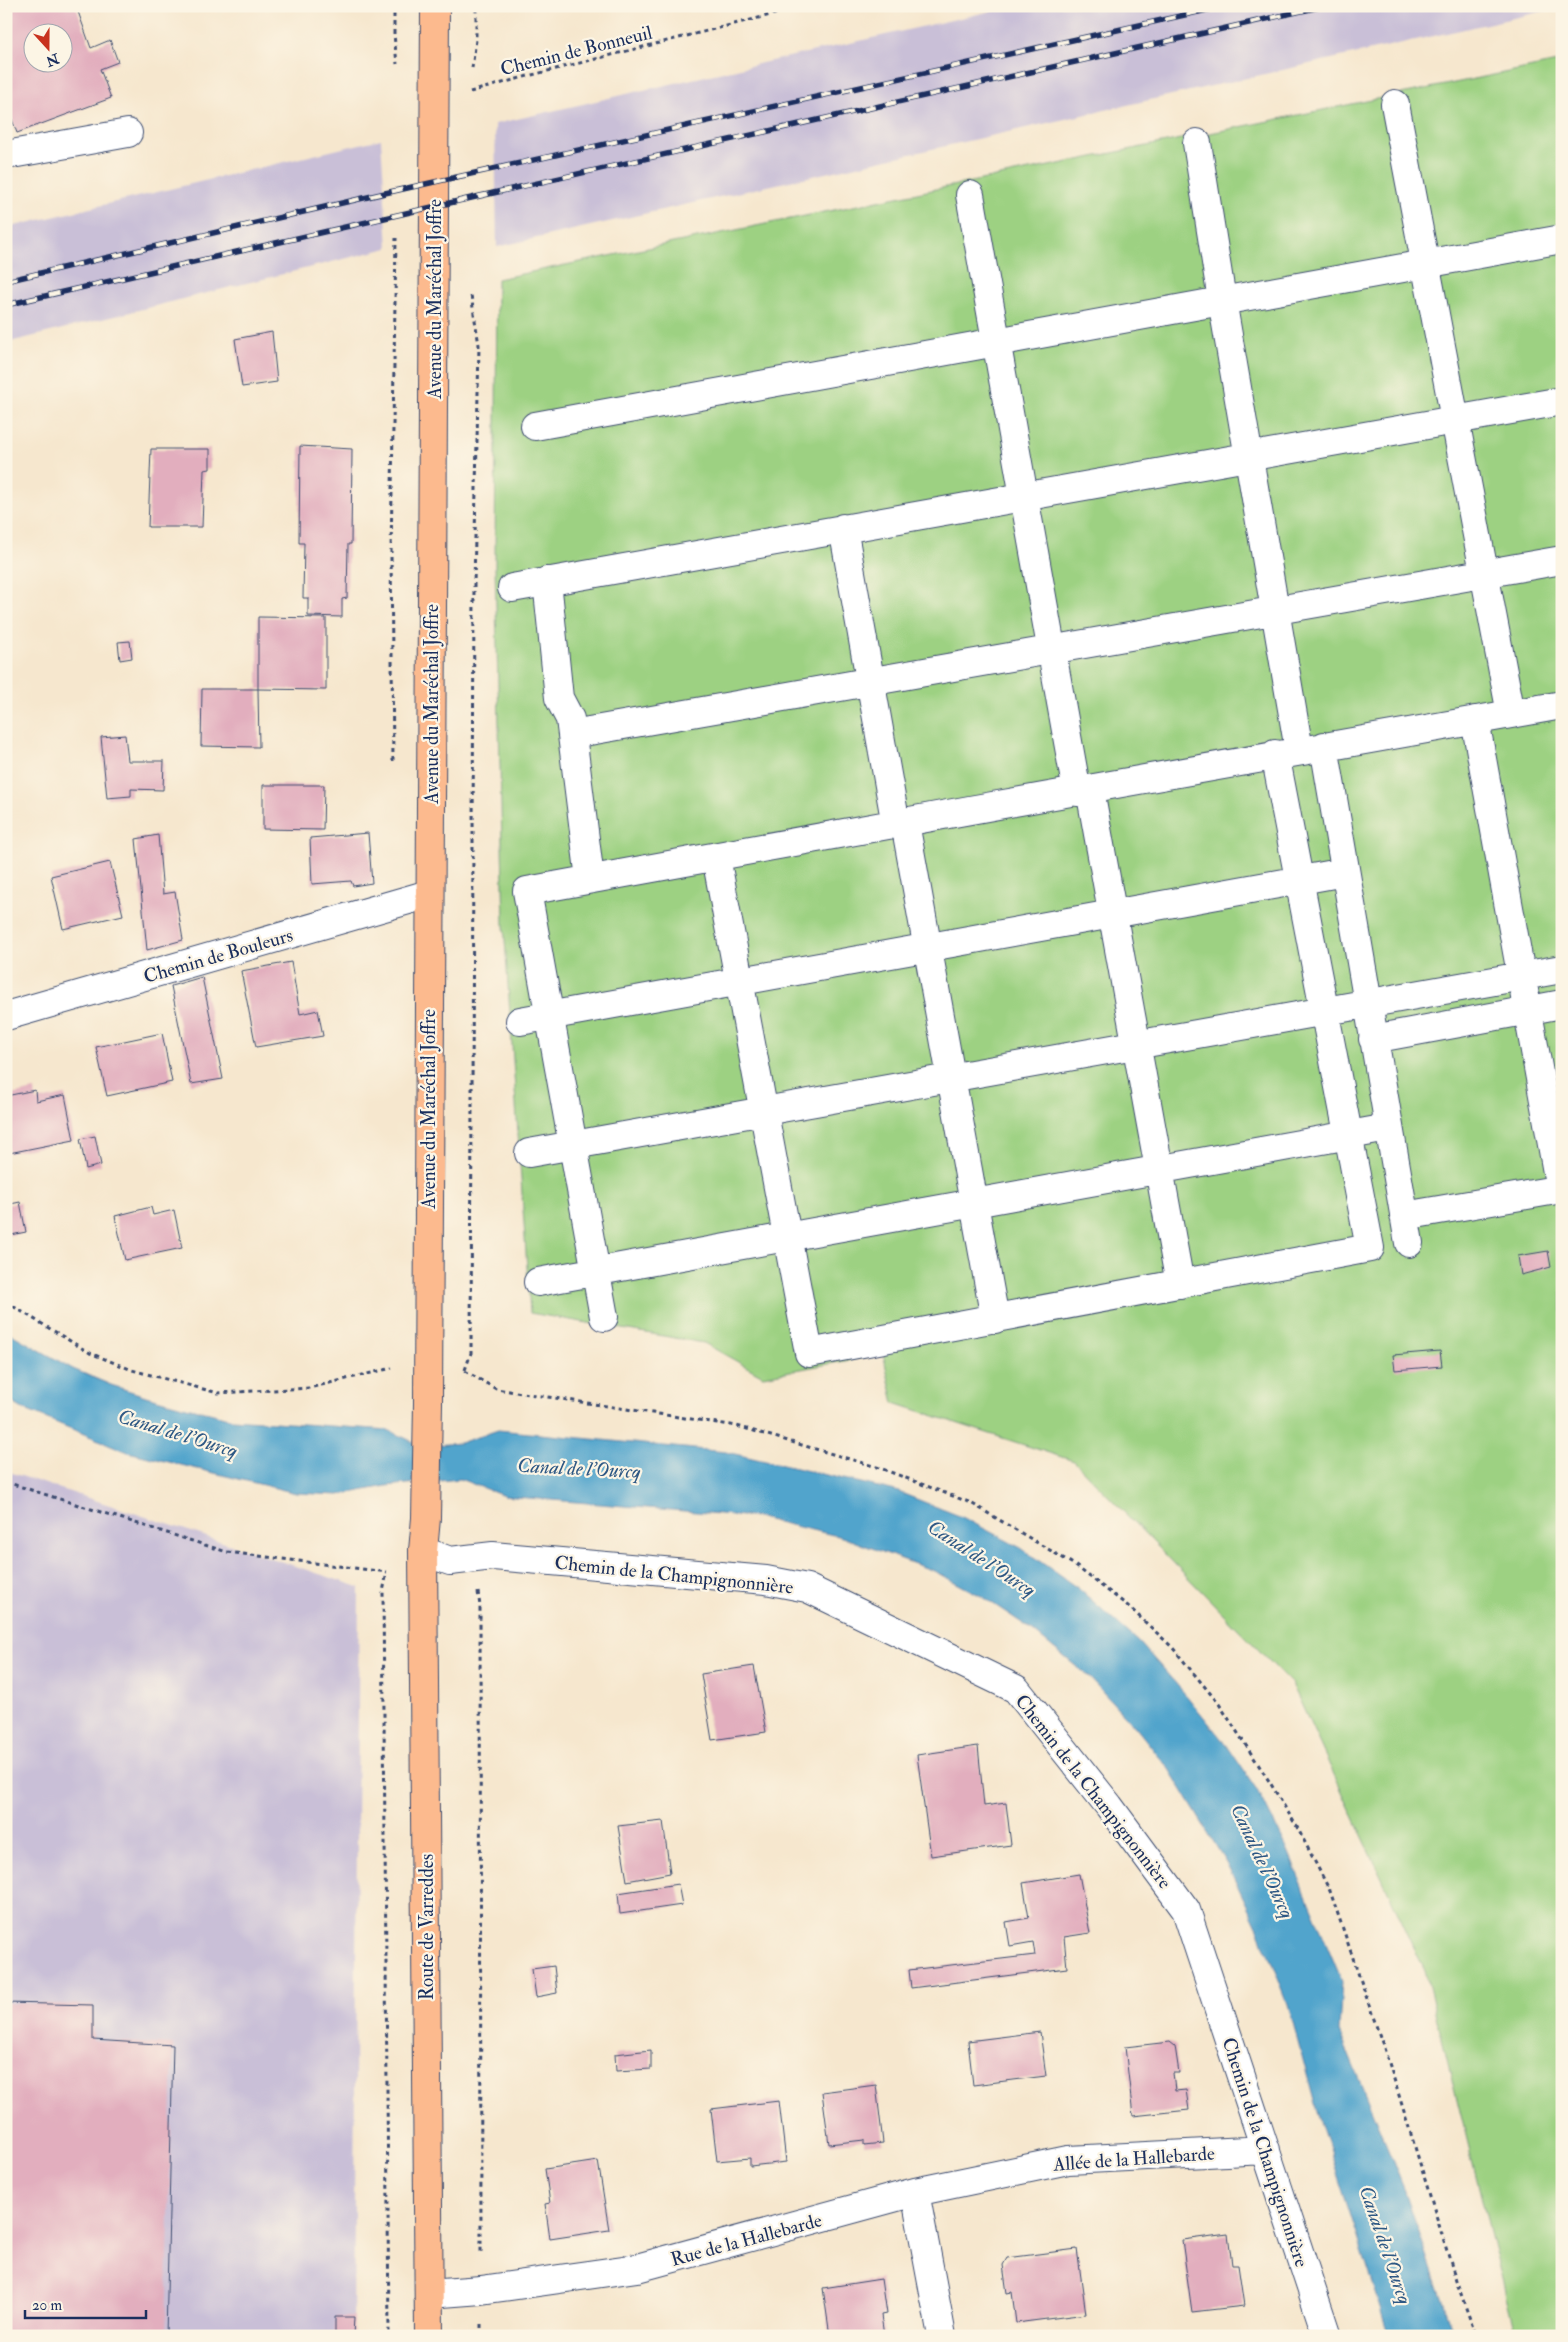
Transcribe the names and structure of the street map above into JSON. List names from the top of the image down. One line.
{"streets":{"main road":["Avenue du Maréchal Joffre","Route de Varreddes"],"street":["Chemin de Bouleurs","Chemin de la Champignonnière","Allée de la Hallebarde","Rue de la Hallebarde"],"path":["Chemin de Bonneuil"]},"crossings":[["Avenue du Maréchal Joffre","Chemin de Bouleurs"],["Avenue du Maréchal Joffre","Route de Varreddes"],["Chemin de la Champignonnière","Route de Varreddes"],["Chemin de la Champignonnière","Allée de la Hallebarde"],["Route de Varreddes","Rue de la Hallebarde"],["Allée de la Hallebarde","Rue de la Hallebarde"]],"water":["Canal de l'Ourcq"],"scale_bar":"20 m","north":"bottom"}
